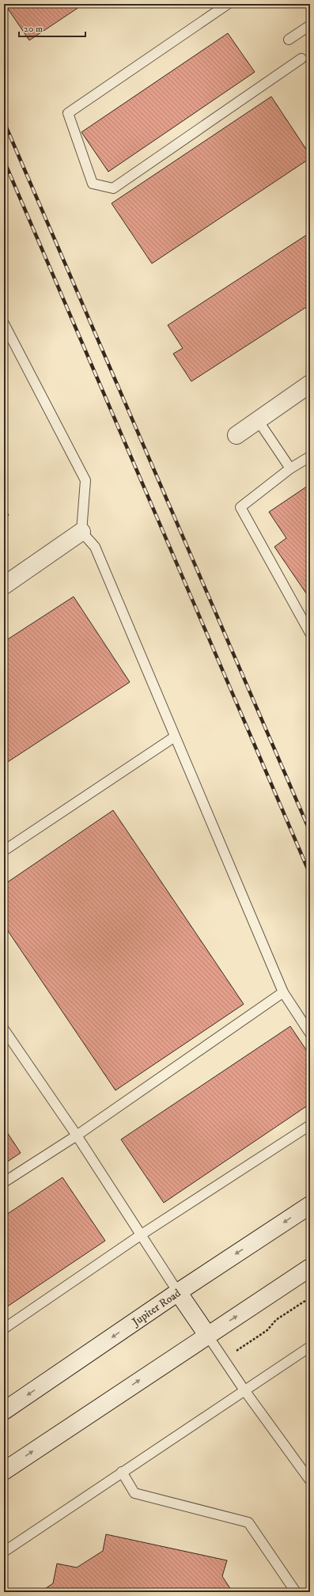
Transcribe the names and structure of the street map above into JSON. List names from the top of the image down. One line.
{"streets":{"main road":["Jupiter Road"]},"scale_bar":"20 m"}
